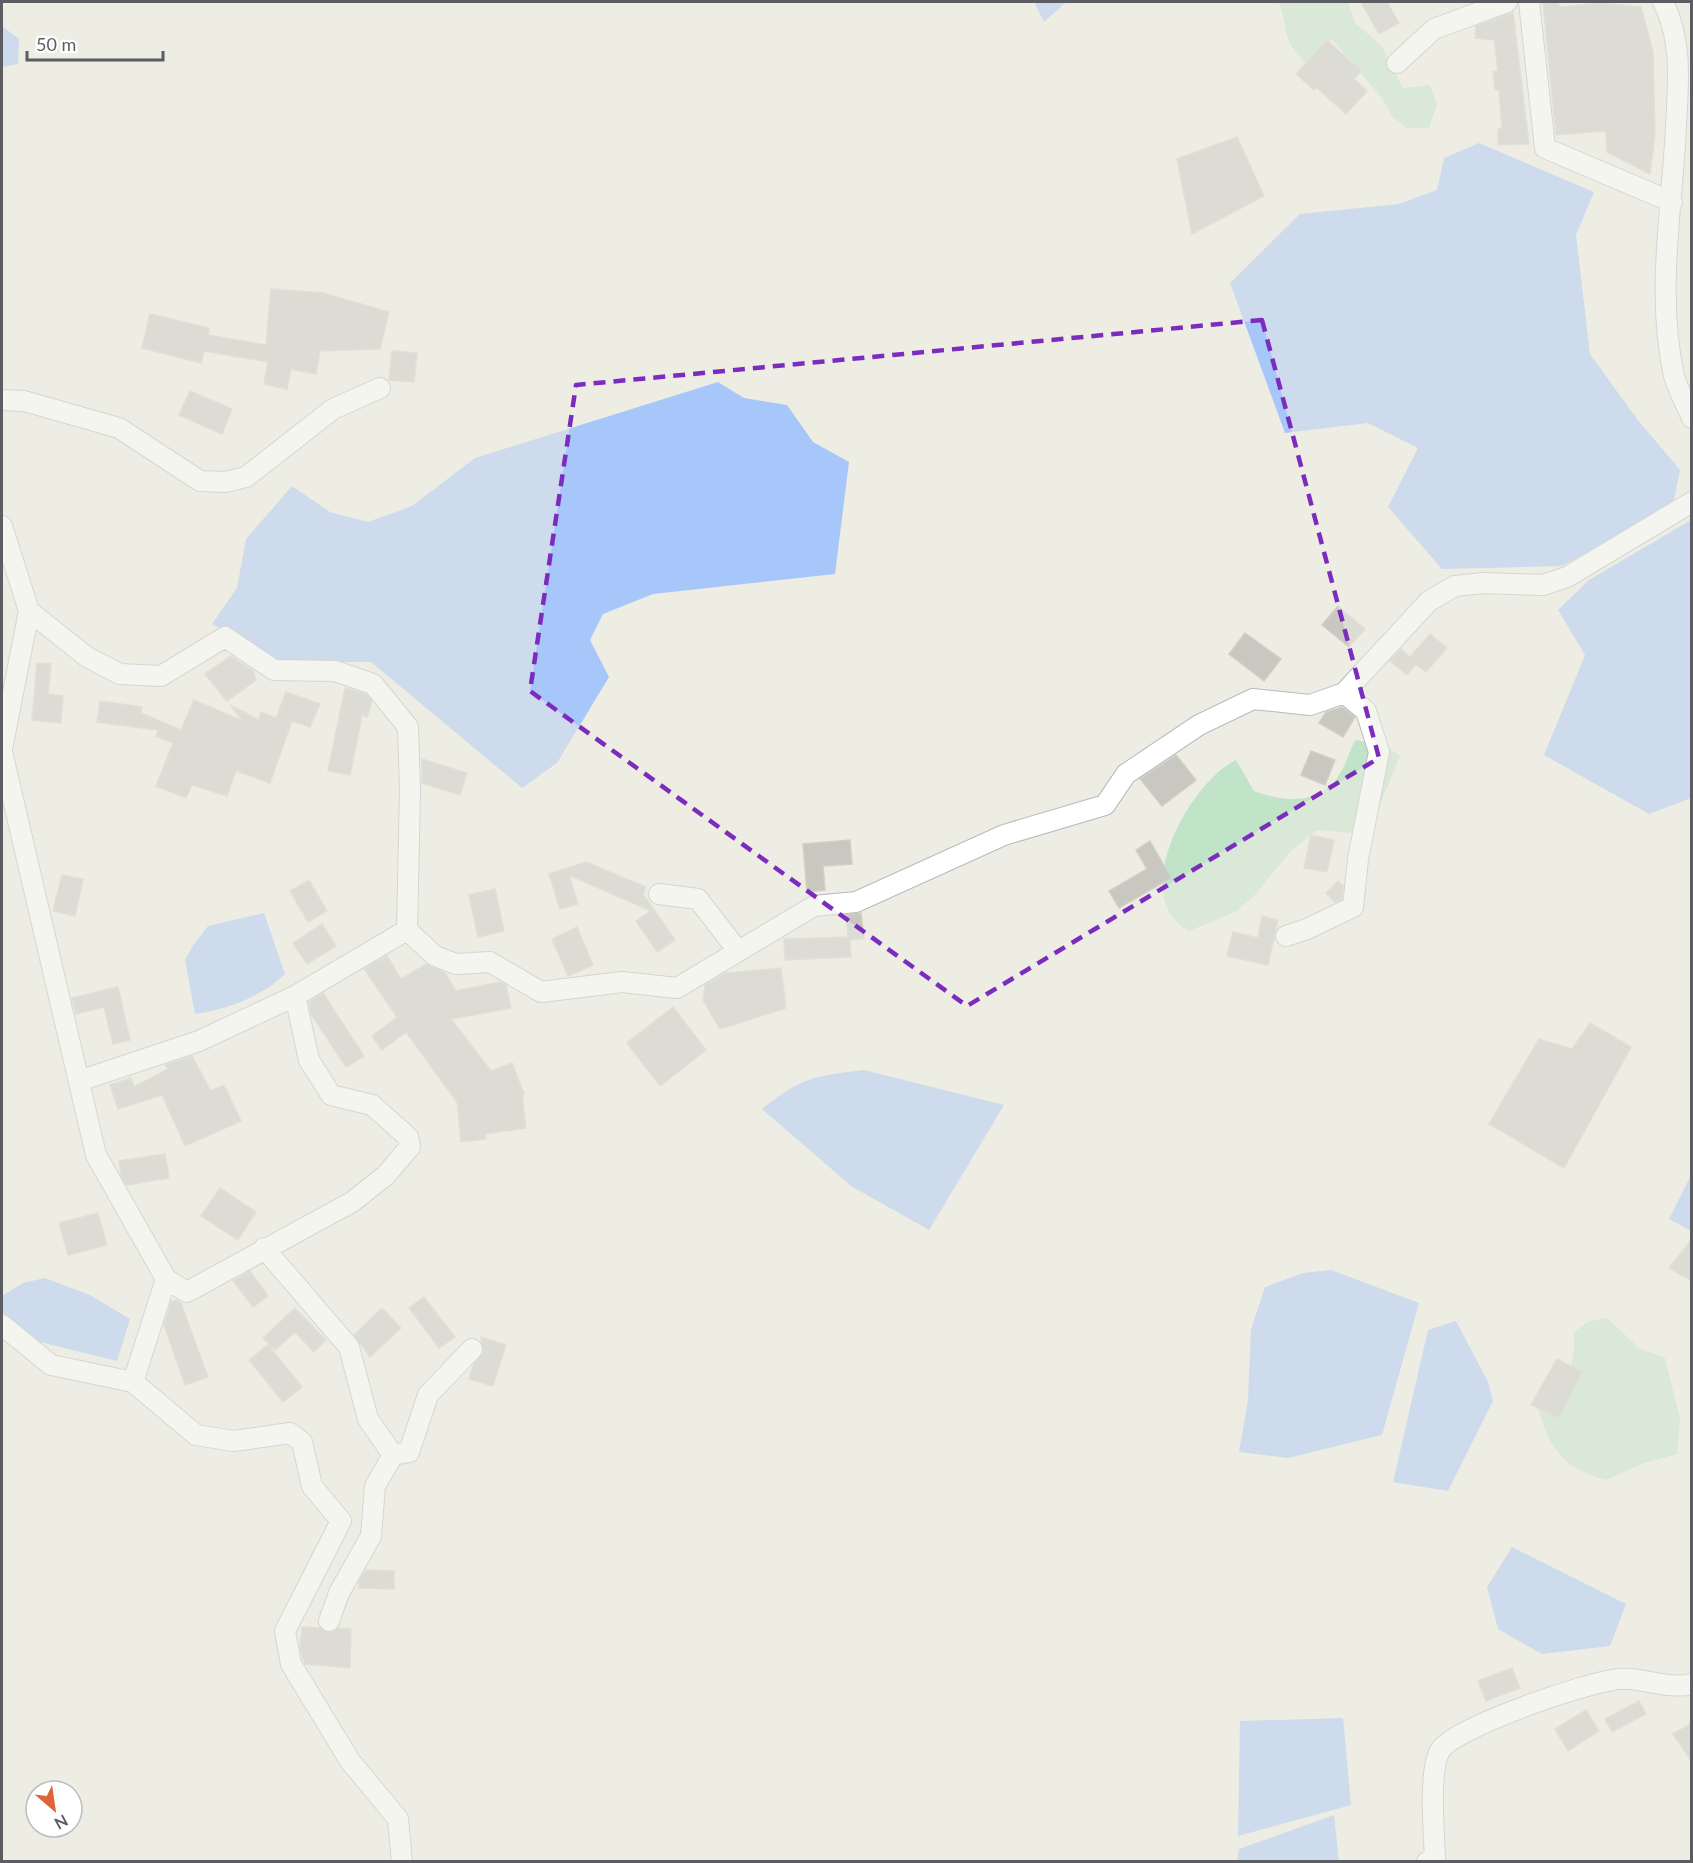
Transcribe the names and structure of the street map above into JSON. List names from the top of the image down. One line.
{"scale_bar":"50 m","north":"bottom right"}
